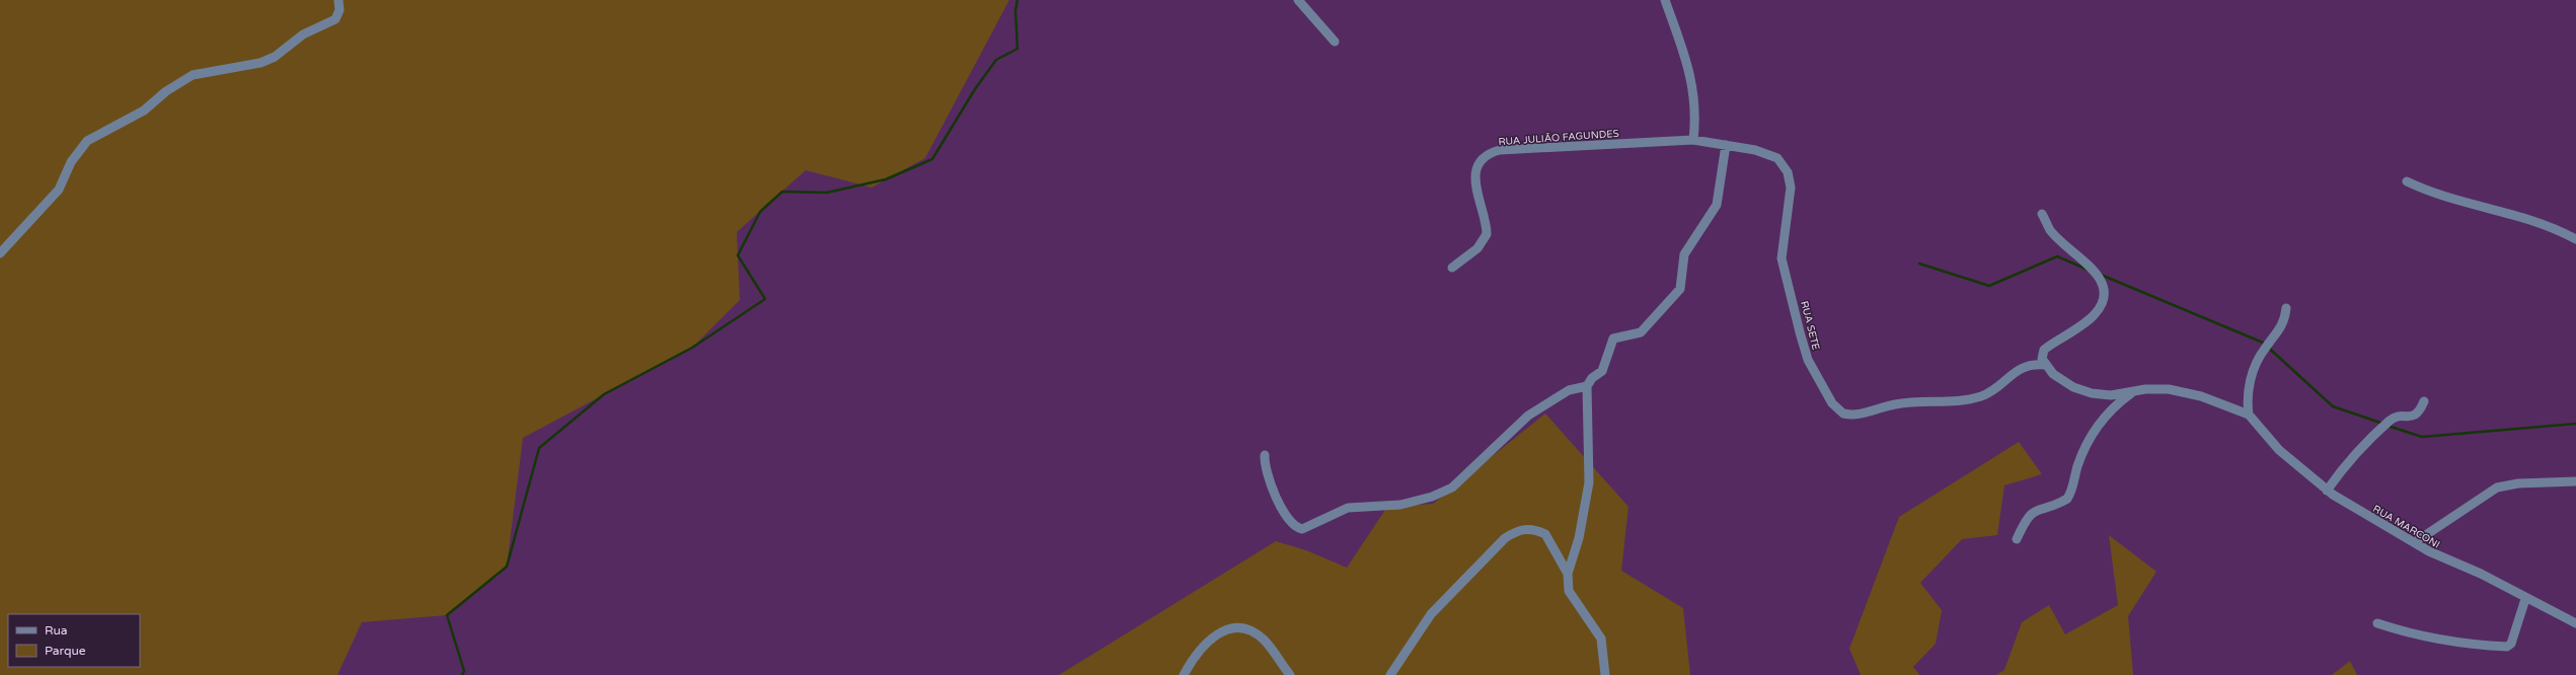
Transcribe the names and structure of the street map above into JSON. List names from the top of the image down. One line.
{"streets":{"street":["RUA JULIÃO FAGUNDES","RUA SETE","RUA MARCONI"]},"crossings":[["RUA JULIÃO FAGUNDES","RUA SETE"]],"legend":["Rua","Parque"]}
